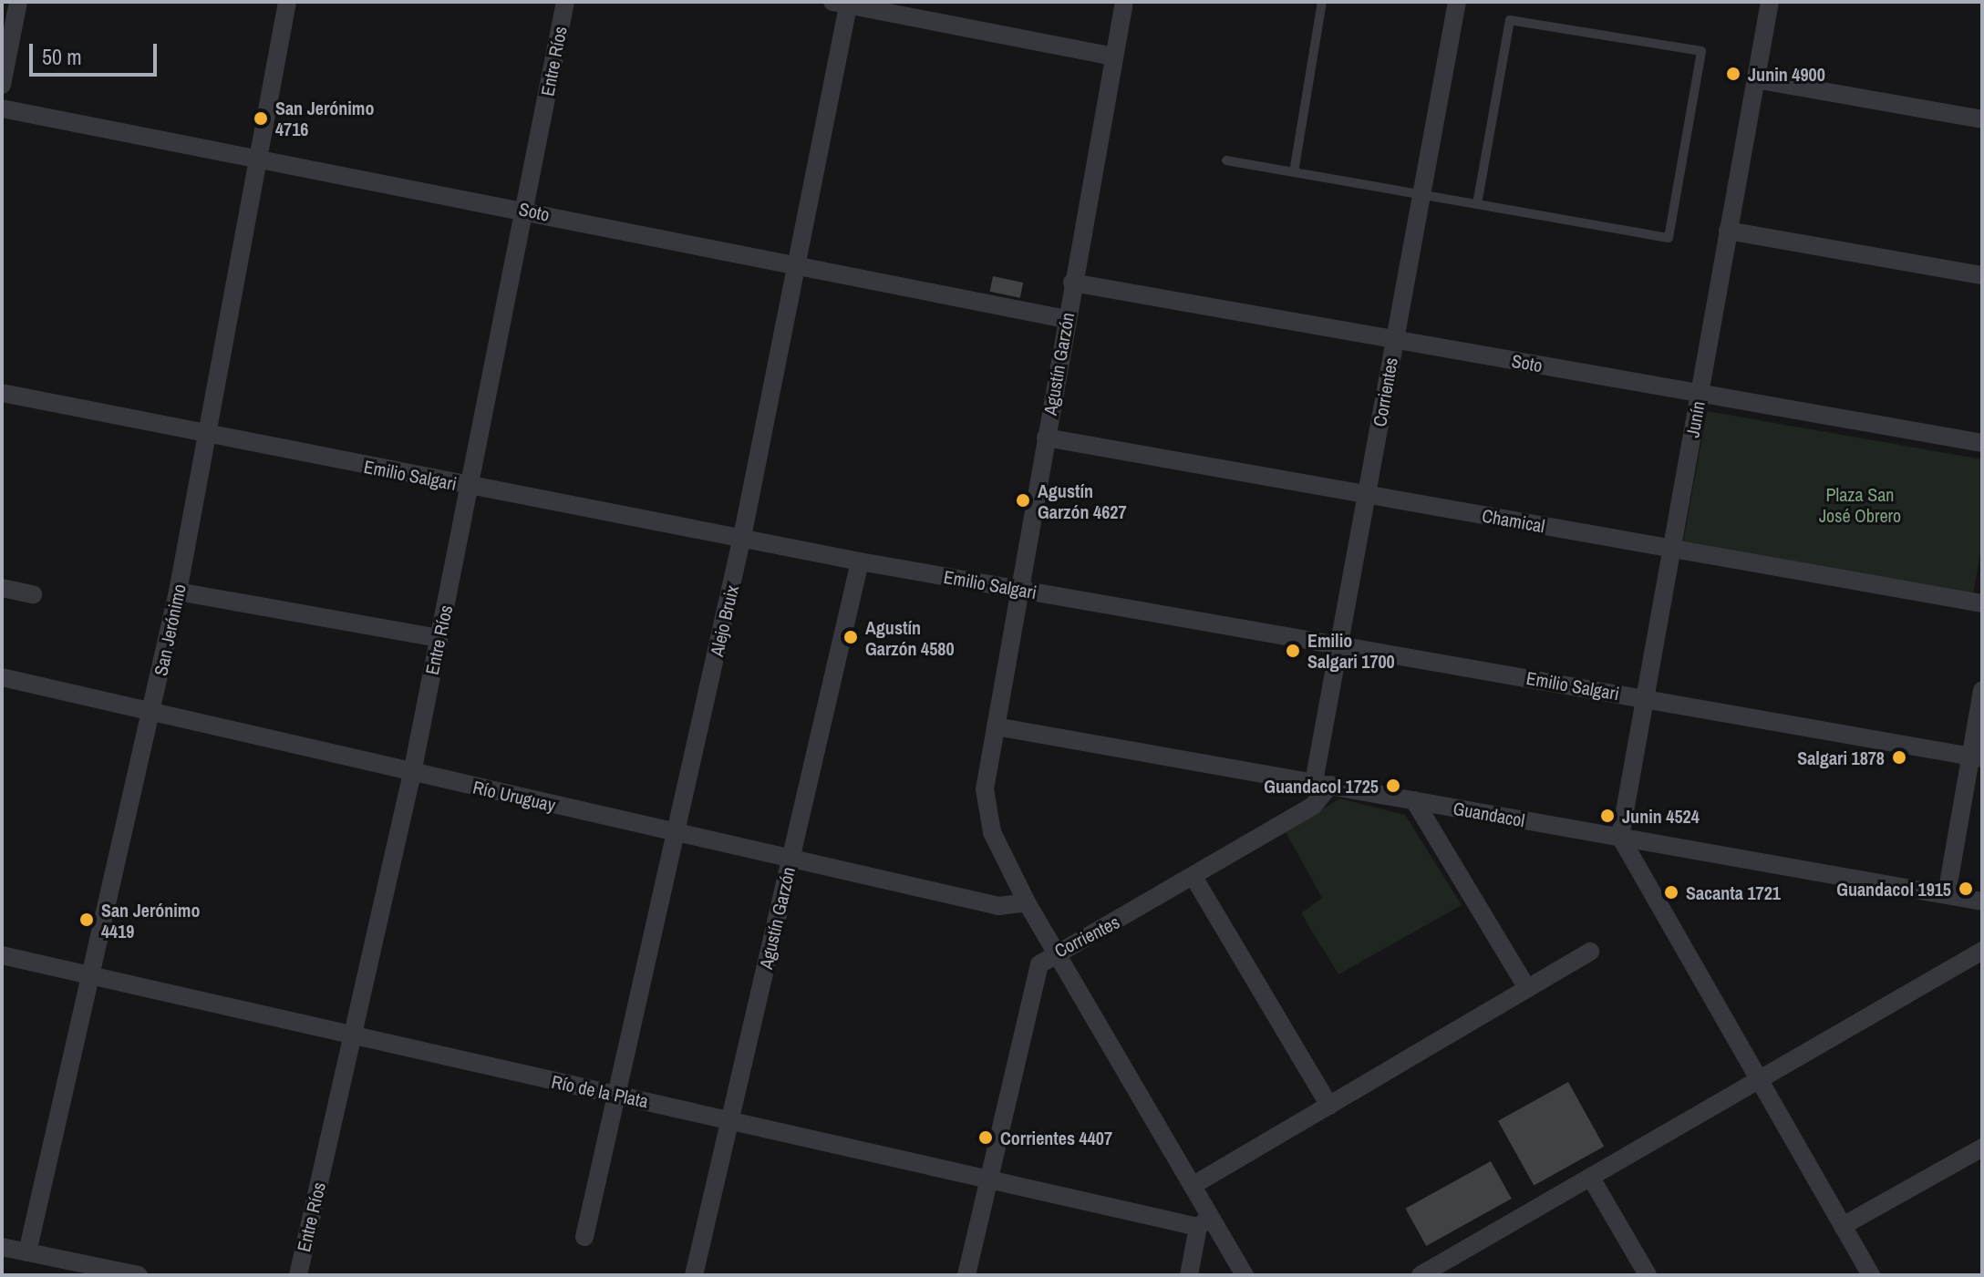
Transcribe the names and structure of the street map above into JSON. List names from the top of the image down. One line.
{"streets":{"street":["Entre Ríos","Soto","Agustín Garzón","Corrientes","Junín","Emilio Salgari","Chamical","Alejo Bruix","San Jerónimo","Río Uruguay","Guandacol","Río de la Plata"]},"crossings":[["Entre Ríos","Soto"],["Entre Ríos","Emilio Salgari"],["Entre Ríos","Río Uruguay"],["Entre Ríos","Río de la Plata"],["Soto","Agustín Garzón"],["Soto","Corrientes"],["Soto","Junín"],["Soto","Alejo Bruix"],["Soto","San Jerónimo"],["Agustín Garzón","Corrientes"],["Agustín Garzón","Emilio Salgari"],["Agustín Garzón","Chamical"],["Agustín Garzón","Río Uruguay"],["Agustín Garzón","Guandacol"],["Agustín Garzón","Río de la Plata"],["Corrientes","Emilio Salgari"],["Corrientes","Chamical"],["Corrientes","Guandacol"],["Corrientes","Río de la Plata"],["Junín","Emilio Salgari"],["Junín","Chamical"],["Junín","Guandacol"],["Emilio Salgari","Alejo Bruix"],["Emilio Salgari","San Jerónimo"],["Alejo Bruix","Río Uruguay"],["Alejo Bruix","Río de la Plata"],["San Jerónimo","Río Uruguay"],["San Jerónimo","Río de la Plata"]],"parks":["Plaza San José Obrero"],"places":["Junin 4900","San Jerónimo 4716","Agustín Garzón 4627","Agustín Garzón 4580","Emilio Salgari 1700","Salgari 1878","Guandacol 1725","Junin 4524","Guandacol 1915","Sacanta 1721","San Jerónimo 4419","Corrientes 4407"],"scale_bar":"50 m"}
